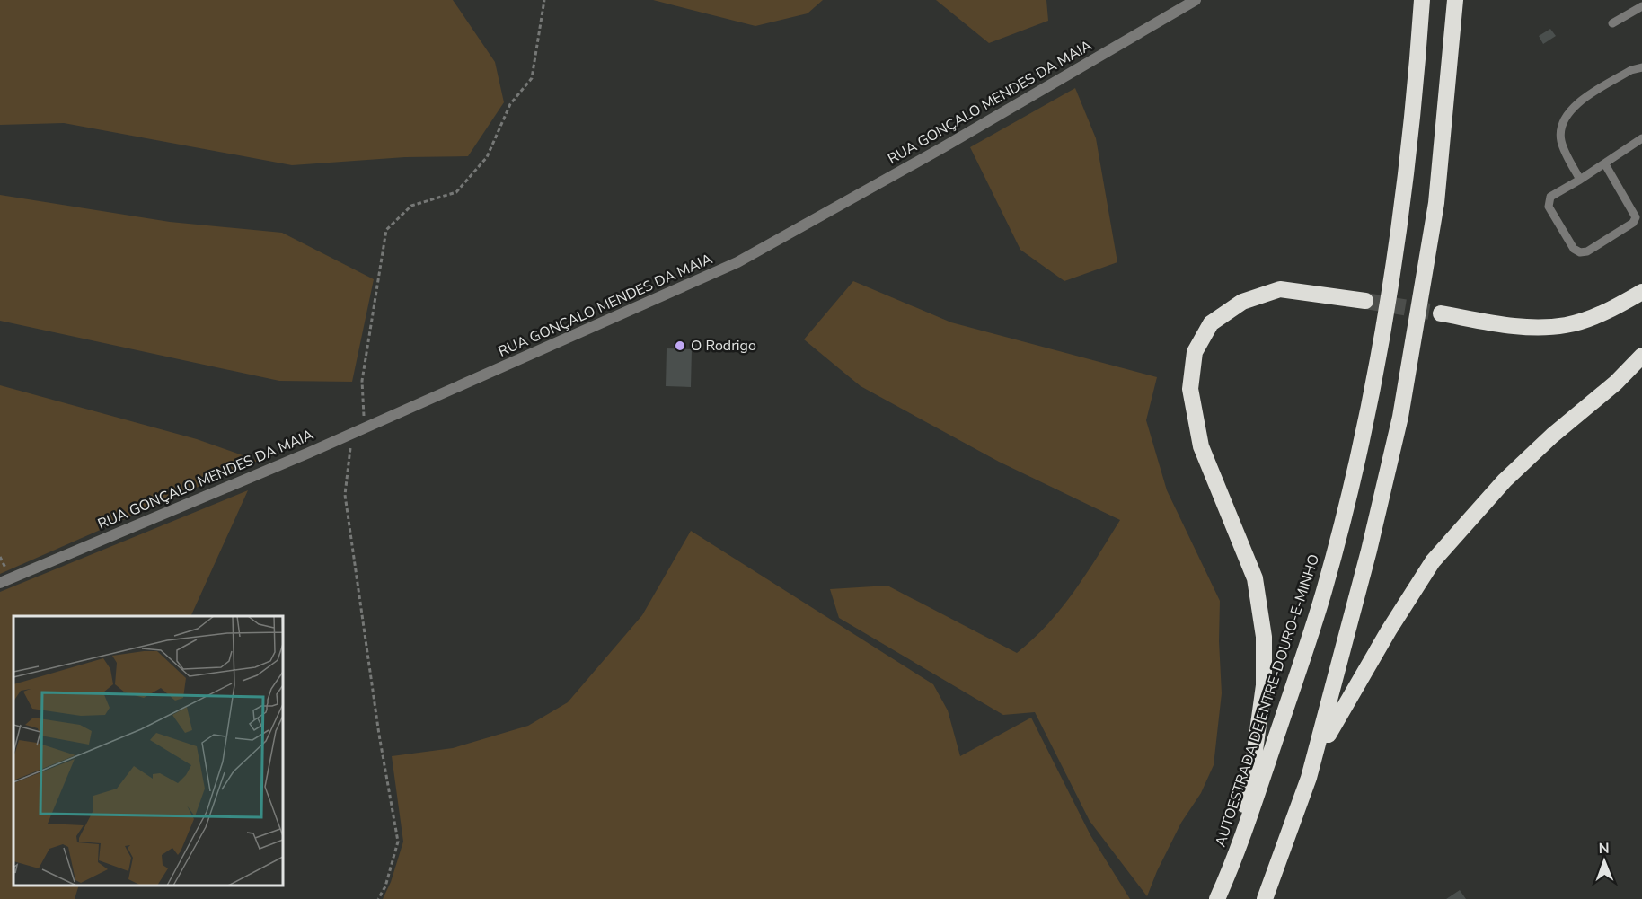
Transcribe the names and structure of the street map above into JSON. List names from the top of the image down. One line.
{"streets":{"highway":["AUTOESTRADA DE ENTRE-DOURO-E-MINHO"],"street":["RUA GONÇALO MENDES DA MAIA"]},"places":["O Rodrigo"],"north":"top"}
